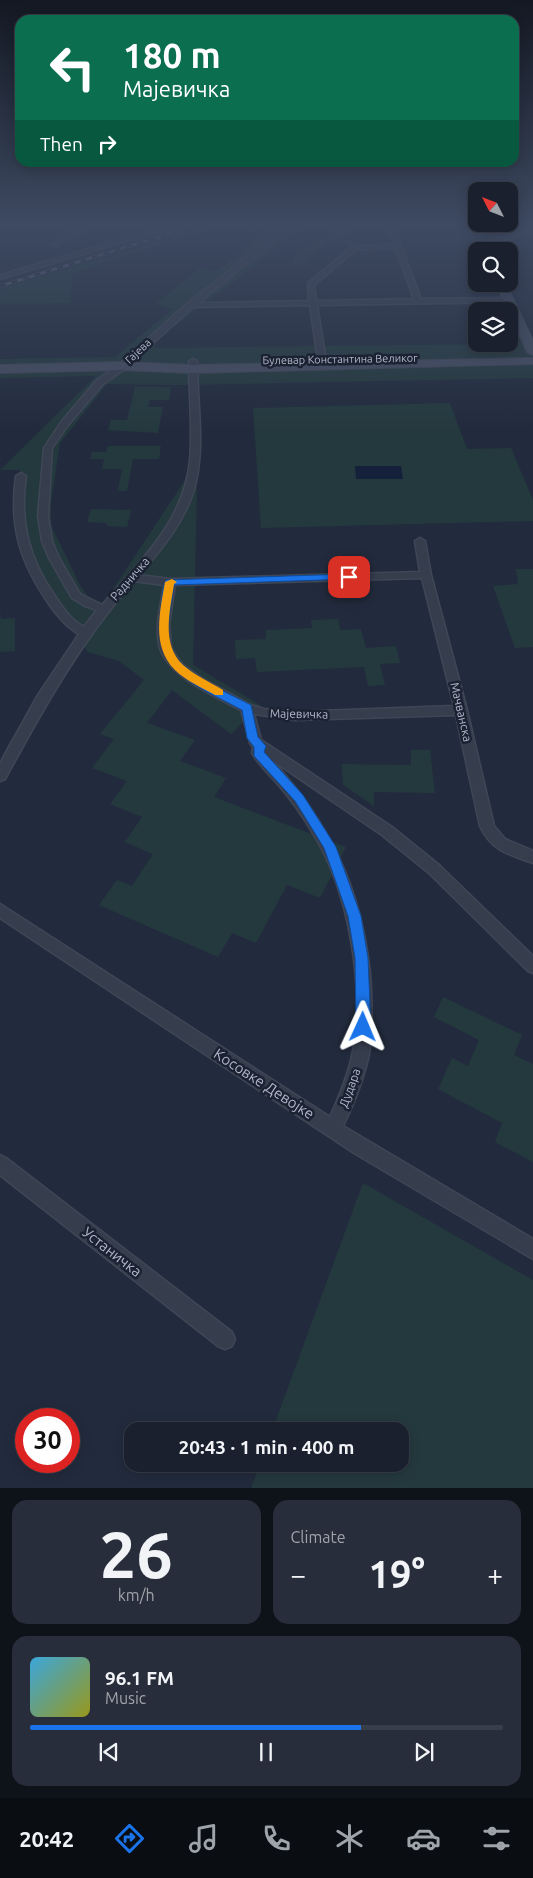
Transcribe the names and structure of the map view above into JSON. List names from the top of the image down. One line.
{"streets":{"main road":["Булевар Константина Великог"],"street":["Гајева","Радничка","Мачванска","Мајевичка","Косовке Девојке","Дудара","Устаничка"]},"crossings":[["Гајева","Булевар Константина Великог"],["Гајева","Радничка"],["Булевар Константина Великог","Радничка"],["Мачванска","Мајевичка"],["Мајевичка","Дудара"],["Косовке Девојке","Дудара"]],"north":"top left","page":{"turn":["180 m","Мајевичка"],"then":"Then","limit":"30","trip":"20:43 · 1 min · 400 m","tile":[["26","km/h"],"Climate"],"heat":["−","19°","+"],"song":["96.1 FM","Music"],"tabs":"20:42"}}
